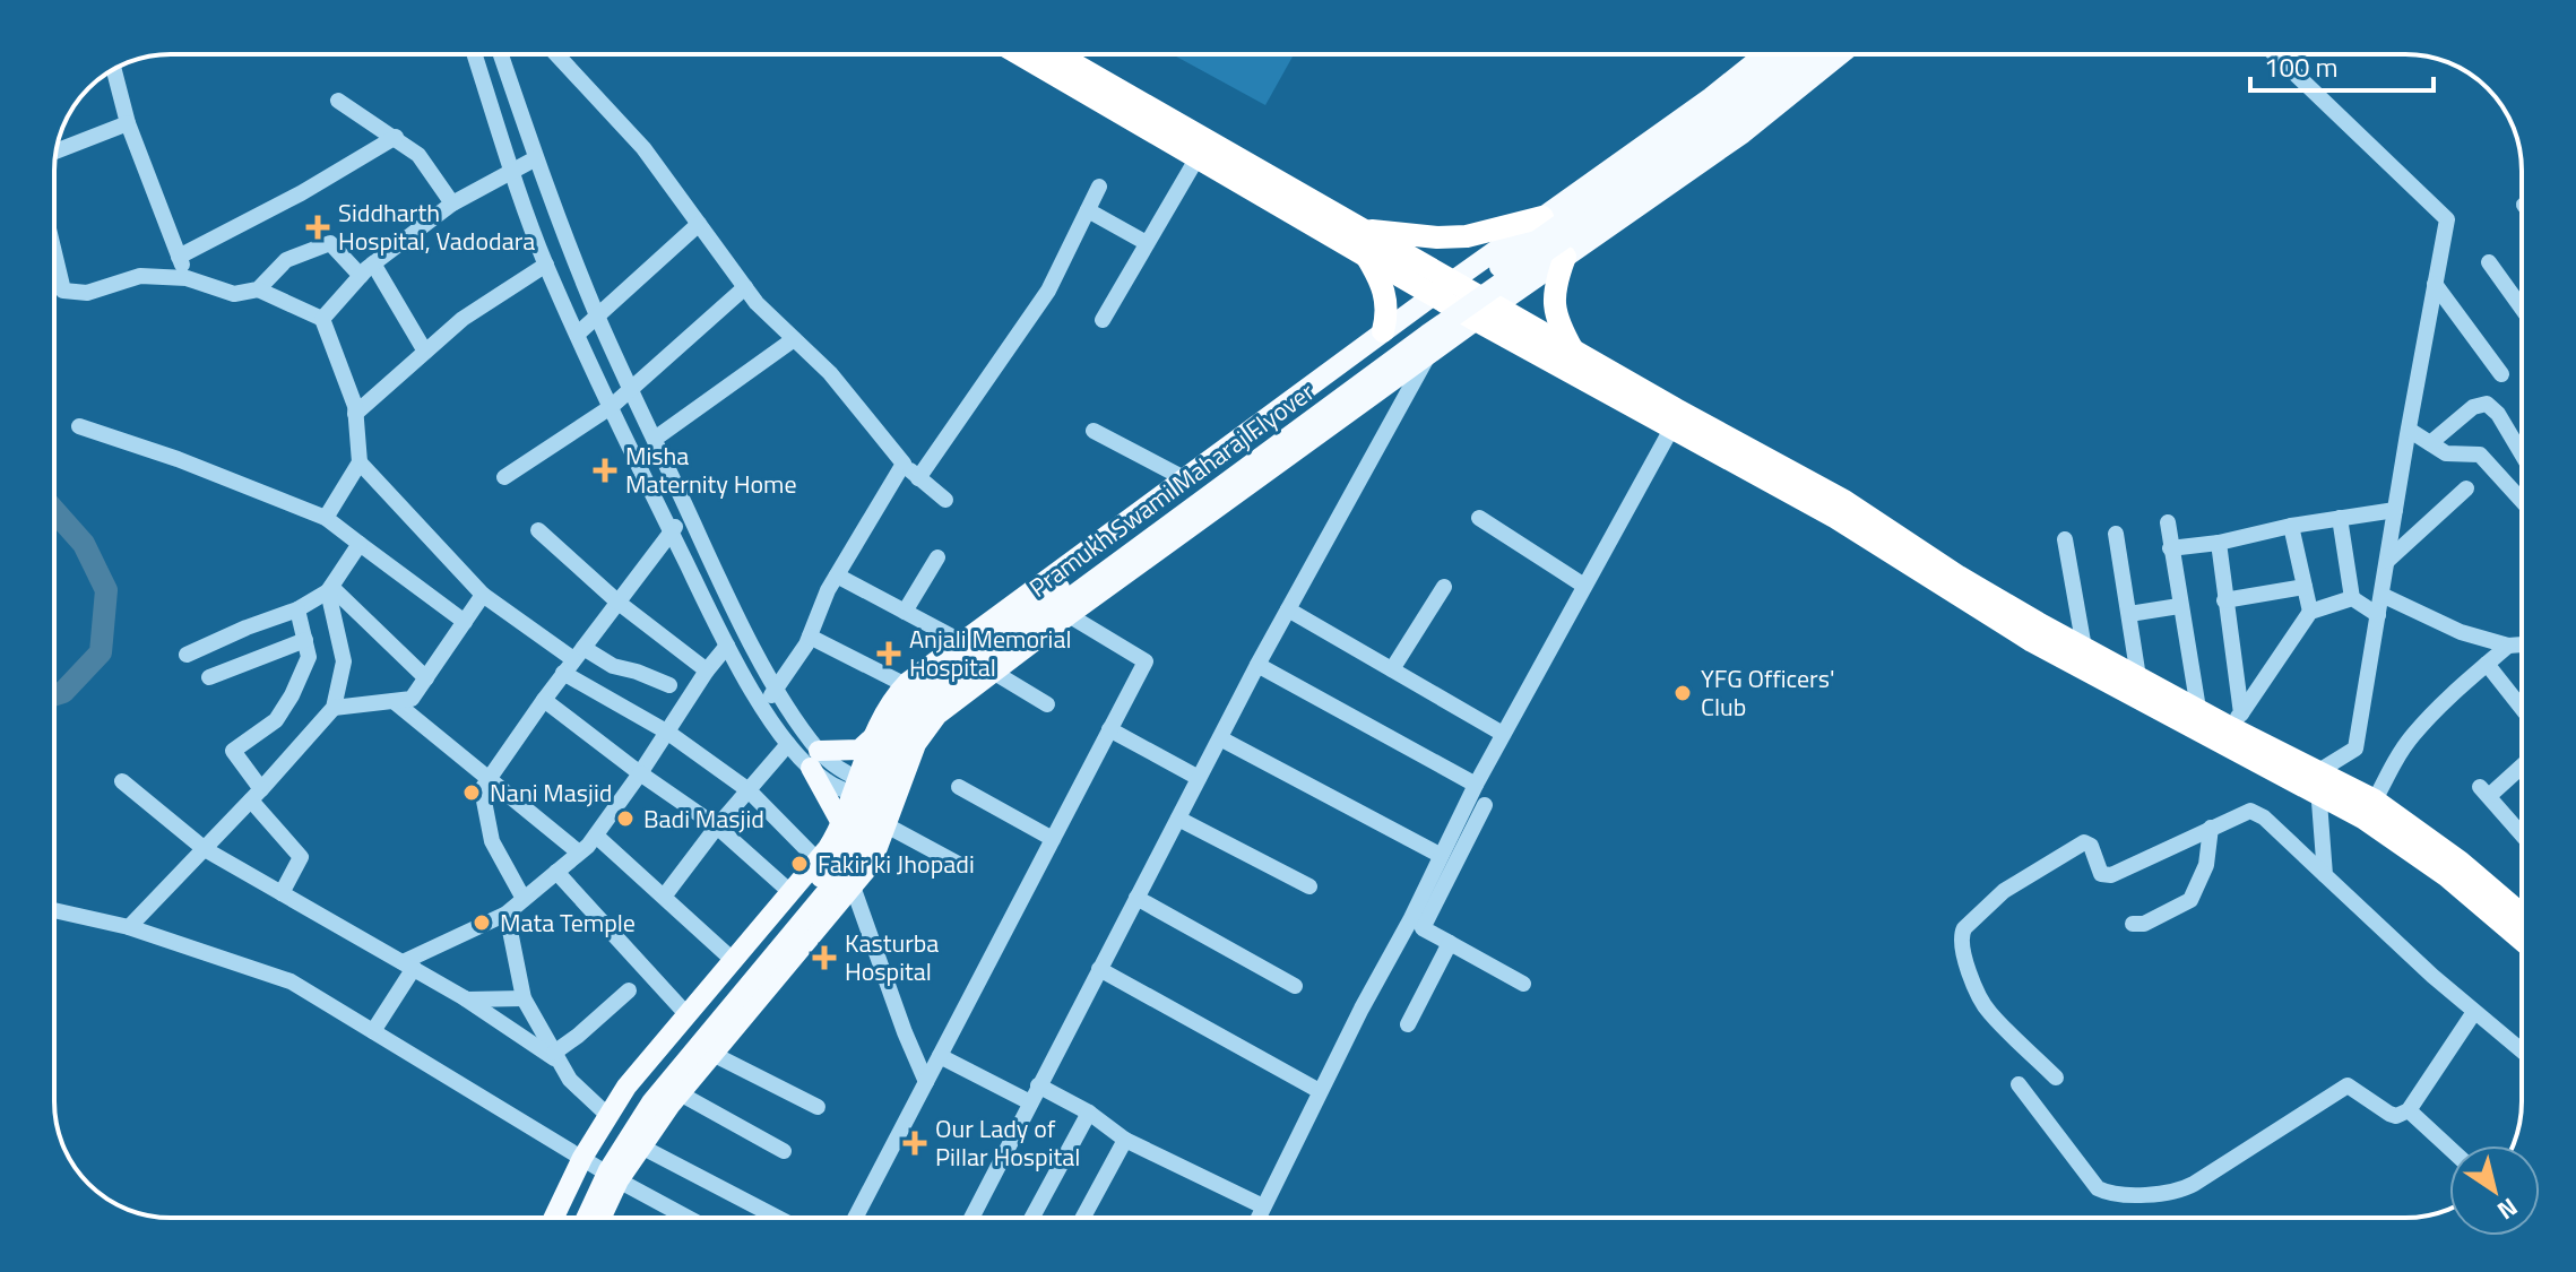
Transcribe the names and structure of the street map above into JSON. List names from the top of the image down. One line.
{"streets":{"main road":["Pramukh Swami Maharaj Flyover"]},"places":{"health":["Siddharth Hospital, Vadodara","Misha Maternity Home","Anjali Memorial Hospital","Kasturba Hospital","Our Lady of Pillar Hospital"],"other":["YFG Officers' Club","Nani Masjid","Badi Masjid","Fakir ki Jhopadi","Mata Temple"]},"scale_bar":"100 m","north":"bottom right"}
